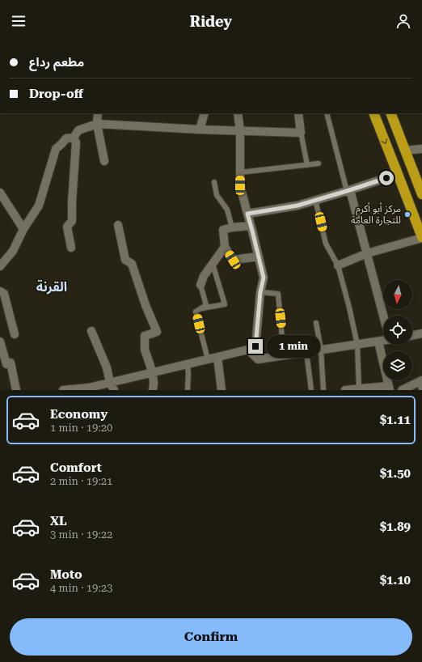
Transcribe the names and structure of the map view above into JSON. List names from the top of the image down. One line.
{"districts":["القرنة"],"places":["مركز أبو أكرم للتجارة العامة"],"north":"bottom","page":{"header":"Ridey","banner":["مطعم رداع","Drop-off"],"bubble":"1 min","list":[{"name":"Economy","note":"1 min · 19:20","value":"$1.11"},{"name":"Comfort","note":"2 min · 19:21","value":"$1.50"},{"name":"XL","note":"3 min · 19:22","value":"$1.89"},{"name":"Moto","note":"4 min · 19:23","value":"$1.10"}],"buttons":"Confirm"}}
